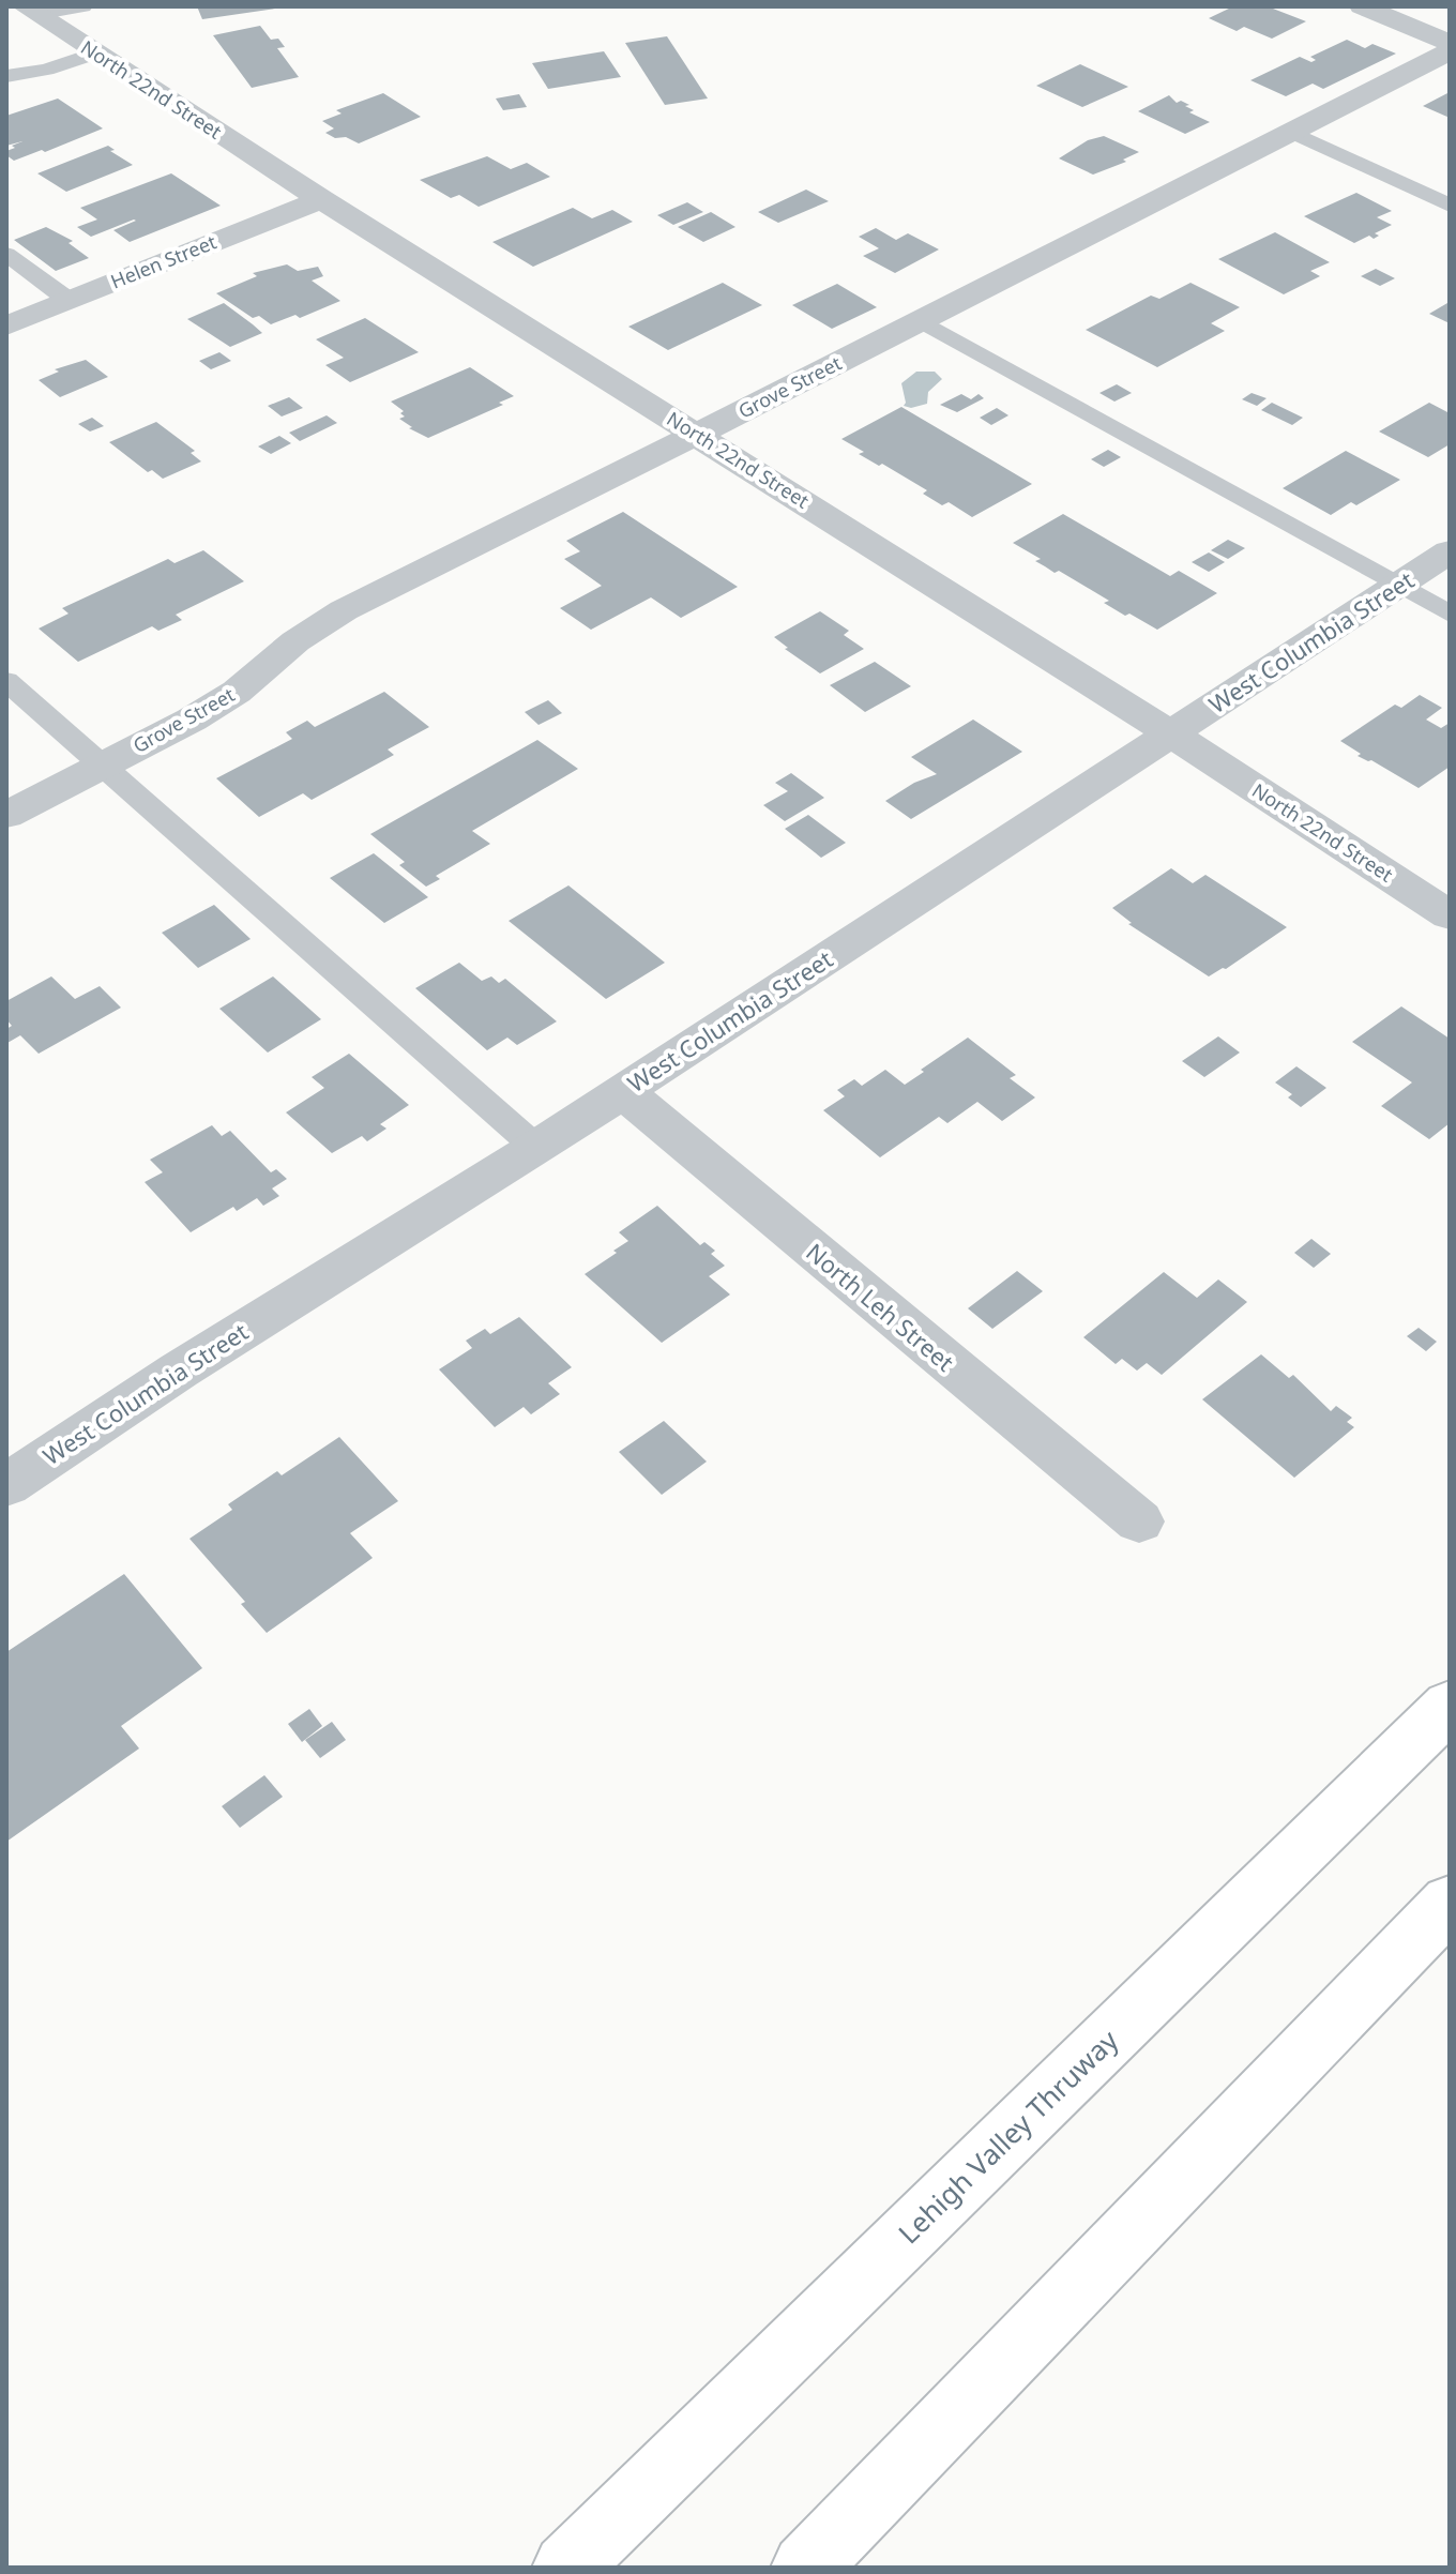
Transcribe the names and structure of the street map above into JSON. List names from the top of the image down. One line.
{"streets":{"highway":["Lehigh Valley Thruway"],"street":["North 22nd Street","Helen Street","Grove Street","West Columbia Street","North Leh Street"]},"crossings":[["North 22nd Street","Helen Street"],["North 22nd Street","Grove Street"],["North 22nd Street","West Columbia Street"],["West Columbia Street","North Leh Street"]]}
